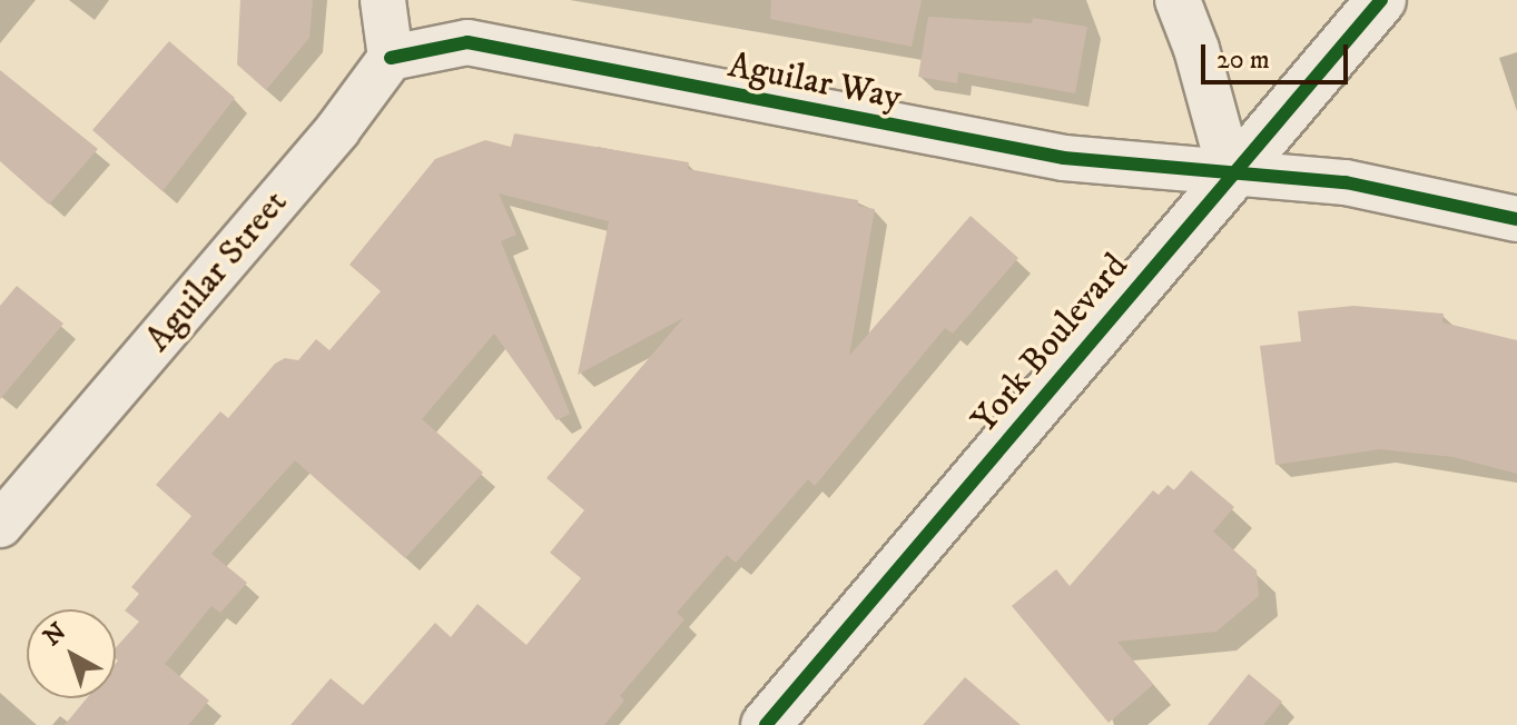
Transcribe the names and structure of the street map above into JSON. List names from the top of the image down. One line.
{"streets":{"street":["Aguilar Way","Aguilar Street","York Boulevard"]},"crossings":[["Aguilar Way","Aguilar Street"],["Aguilar Way","York Boulevard"]],"scale_bar":"20 m","north":"top left"}
